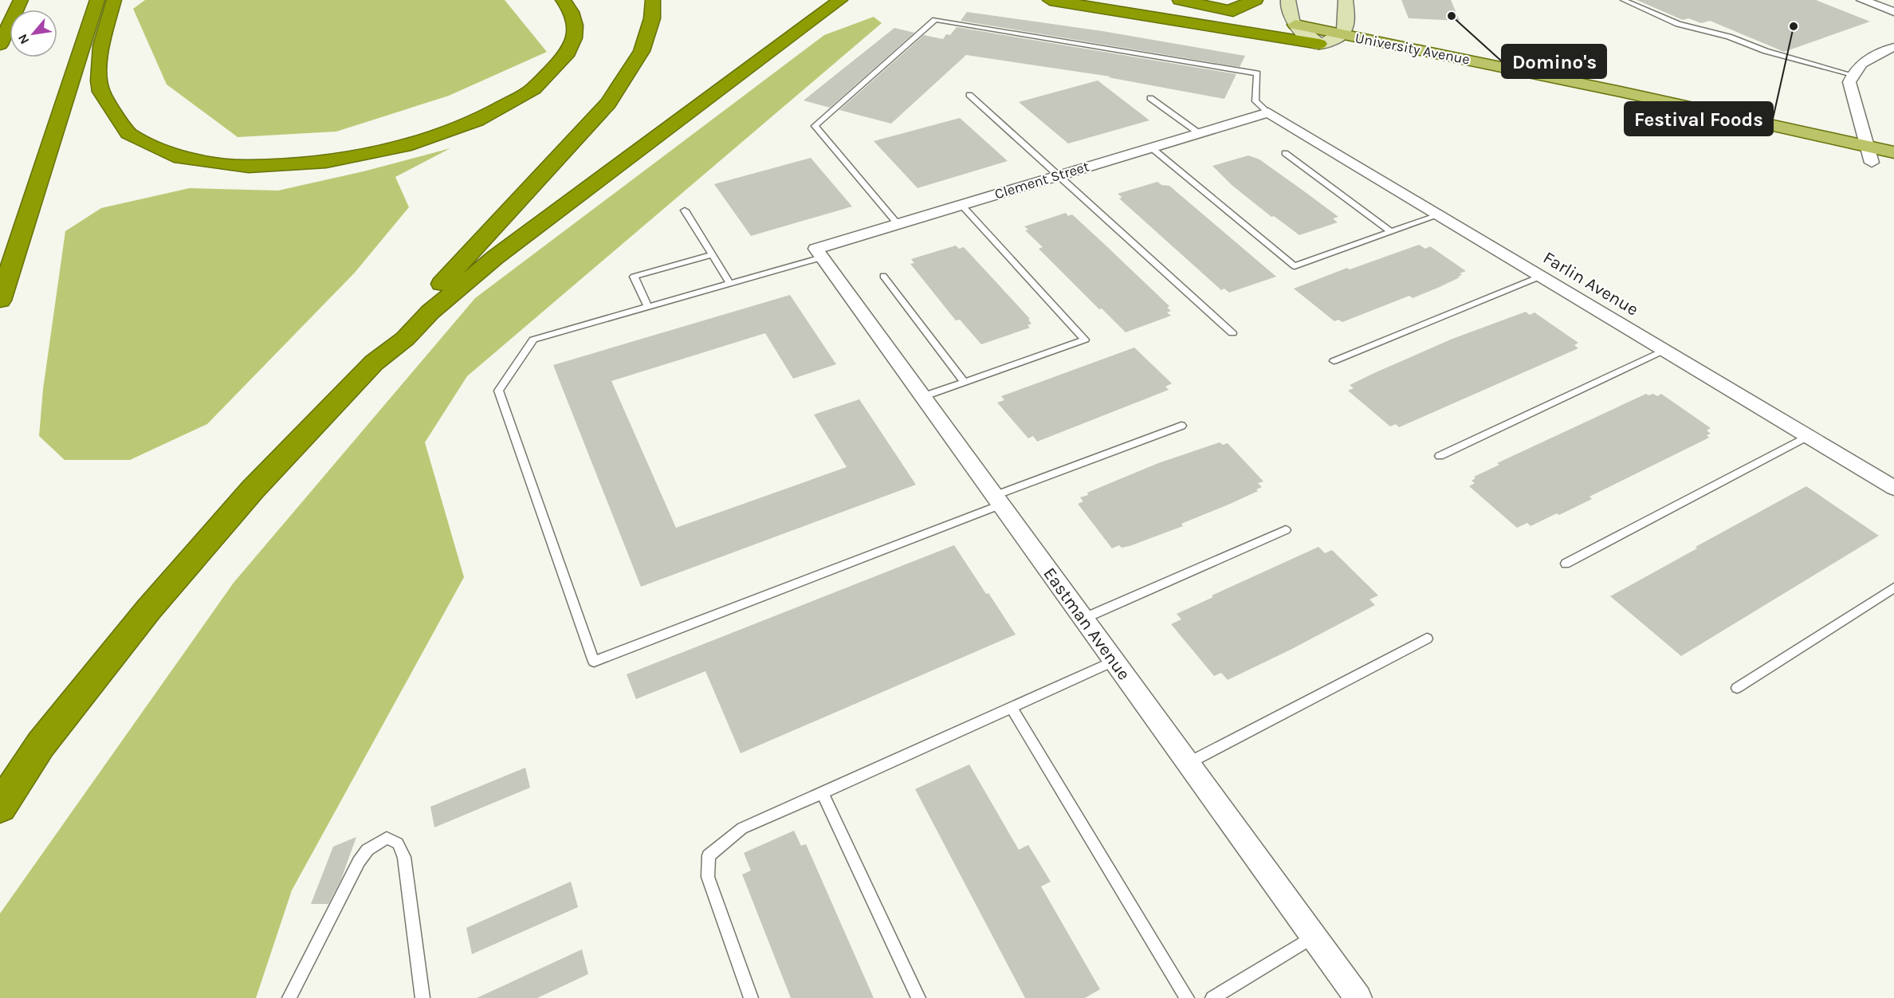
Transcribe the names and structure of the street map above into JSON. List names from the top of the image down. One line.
{"streets":{"main road":["University Avenue"],"street":["Clement Street","Farlin Avenue","Eastman Avenue"]},"crossings":[["Clement Street","Farlin Avenue"],["Clement Street","Eastman Avenue"]],"places":["Domino's","Festival Foods"],"north":"bottom left"}
